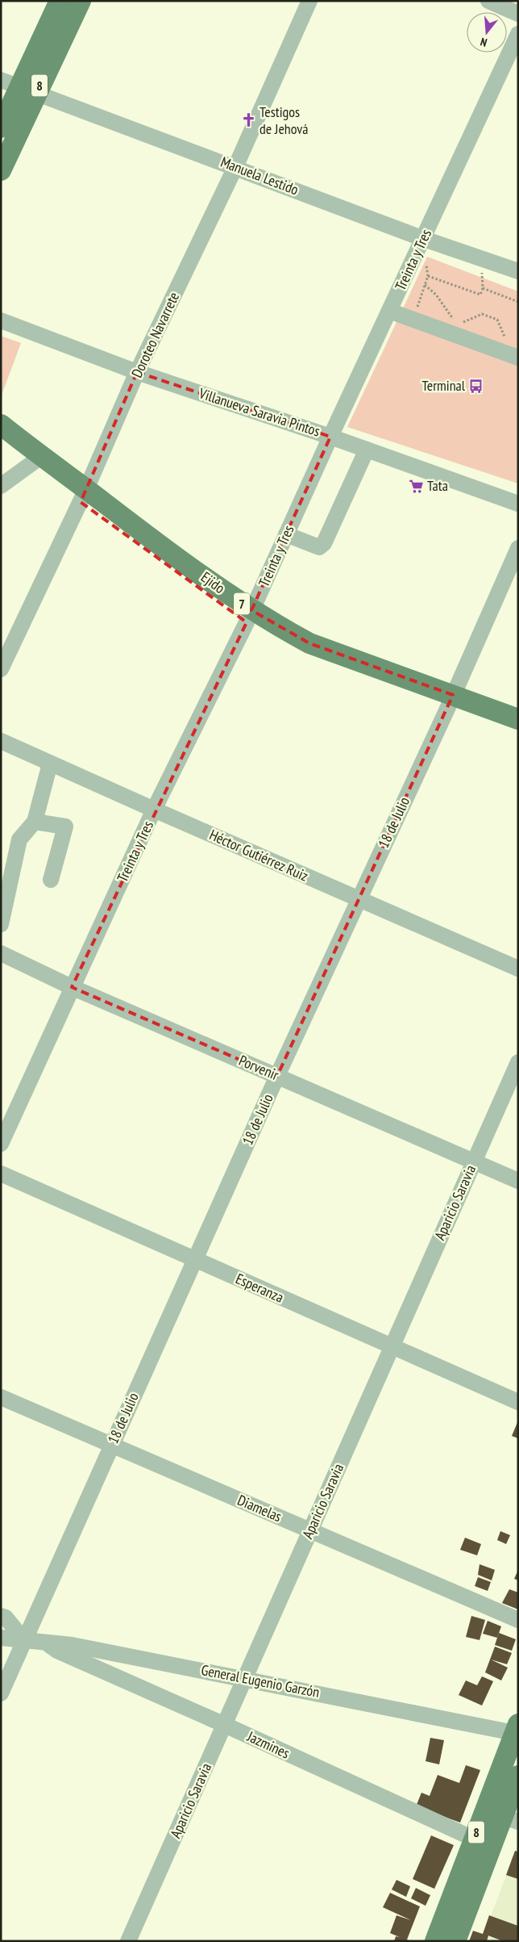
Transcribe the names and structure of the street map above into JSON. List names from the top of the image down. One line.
{"streets":{"main road":["8","Ejido","7"],"street":["Manuela Lestido","Treinta y Tres","Doroteo Navarrete","Villanueva Saravia Pintos","18 de Julio","Héctor Gutiérrez Ruiz","Porvenir","Aparicio Saravia","Esperanza","Diamelas","General Eugenio Garzón","Jazmines"]},"crossings":[["8","Manuela Lestido"],["8","General Eugenio Garzón"],["8","Jazmines"],["Manuela Lestido","Treinta y Tres"],["Manuela Lestido","Doroteo Navarrete"],["Treinta y Tres","Villanueva Saravia Pintos"],["Treinta y Tres","Ejido"],["Treinta y Tres","Héctor Gutiérrez Ruiz"],["Treinta y Tres","Porvenir"],["Doroteo Navarrete","Villanueva Saravia Pintos"],["Doroteo Navarrete","Ejido"],["Ejido","18 de Julio"],["18 de Julio","Héctor Gutiérrez Ruiz"],["18 de Julio","Porvenir"],["18 de Julio","Esperanza"],["18 de Julio","Diamelas"],["18 de Julio","General Eugenio Garzón"],["Porvenir","Aparicio Saravia"],["Aparicio Saravia","Esperanza"],["Aparicio Saravia","Diamelas"],["Aparicio Saravia","General Eugenio Garzón"],["Aparicio Saravia","Jazmines"],["General Eugenio Garzón","Jazmines"]],"places":{"church":["Testigos de Jehová"],"bus stop":["Terminal"],"supermarket":["Tata"]},"north":"bottom"}
